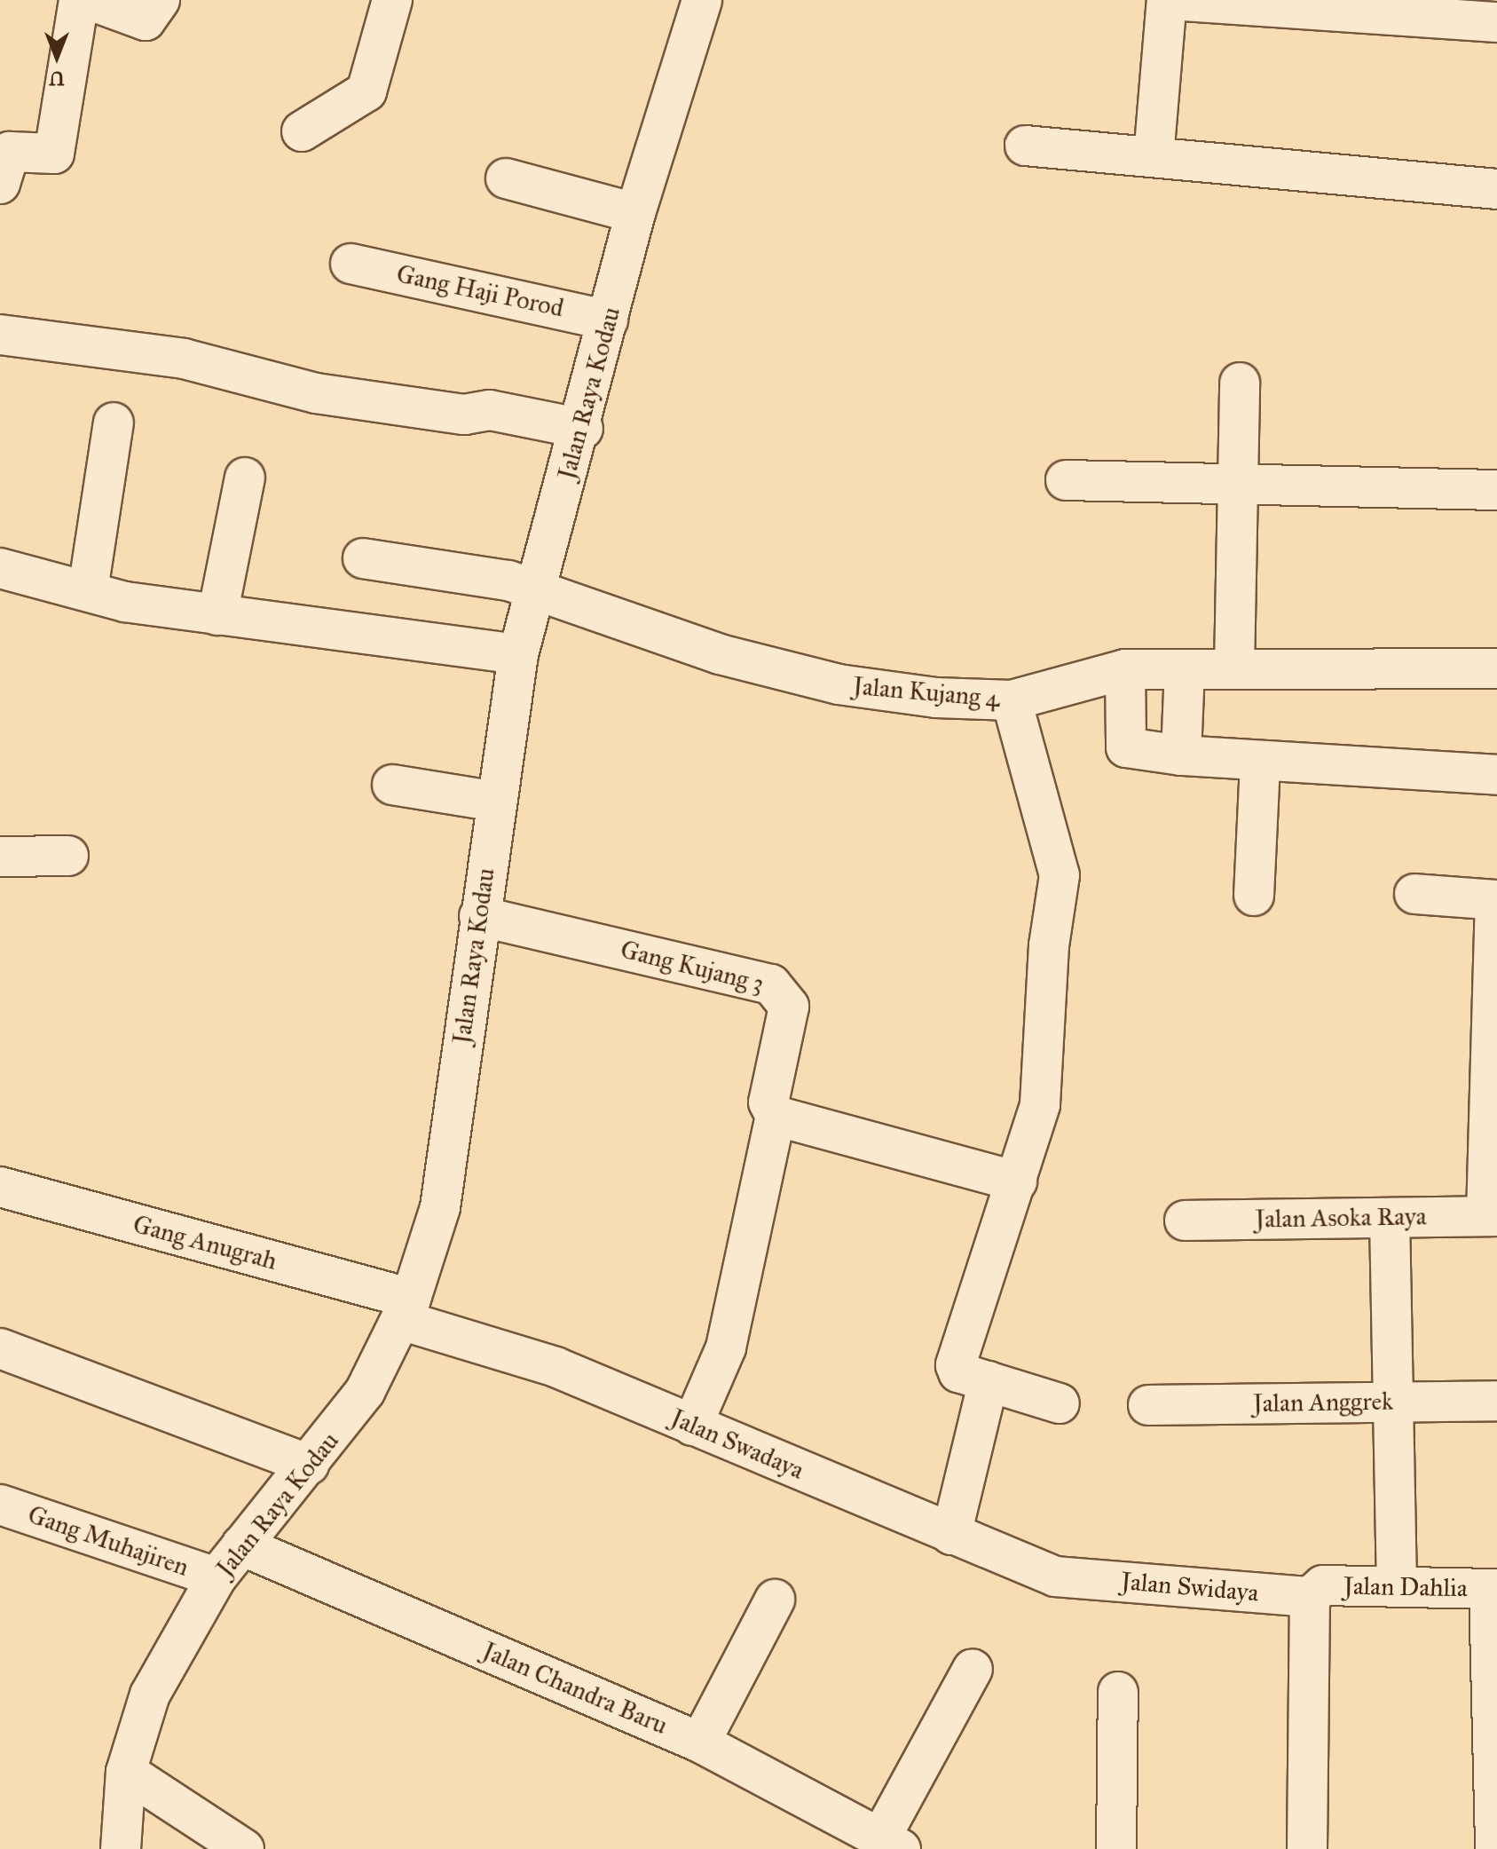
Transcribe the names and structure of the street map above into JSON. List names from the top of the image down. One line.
{"streets":{"street":["Gang Haji Porod","Jalan Raya Kodau","Jalan Kujang 4","Gang Kujang 3","Jalan Asoka Raya","Gang Anugrah","Jalan Anggrek","Jalan Swadaya","Gang Muhajiren","Jalan Swidaya","Jalan Dahlia","Jalan Chandra Baru"]},"crossings":[["Gang Haji Porod","Jalan Raya Kodau"],["Jalan Raya Kodau","Jalan Kujang 4"],["Jalan Raya Kodau","Gang Kujang 3"],["Jalan Raya Kodau","Gang Anugrah"],["Jalan Raya Kodau","Jalan Swadaya"],["Jalan Raya Kodau","Gang Muhajiren"],["Jalan Raya Kodau","Jalan Chandra Baru"],["Gang Anugrah","Jalan Swadaya"],["Jalan Swadaya","Jalan Swidaya"],["Jalan Swidaya","Jalan Dahlia"]],"north":"bottom"}
